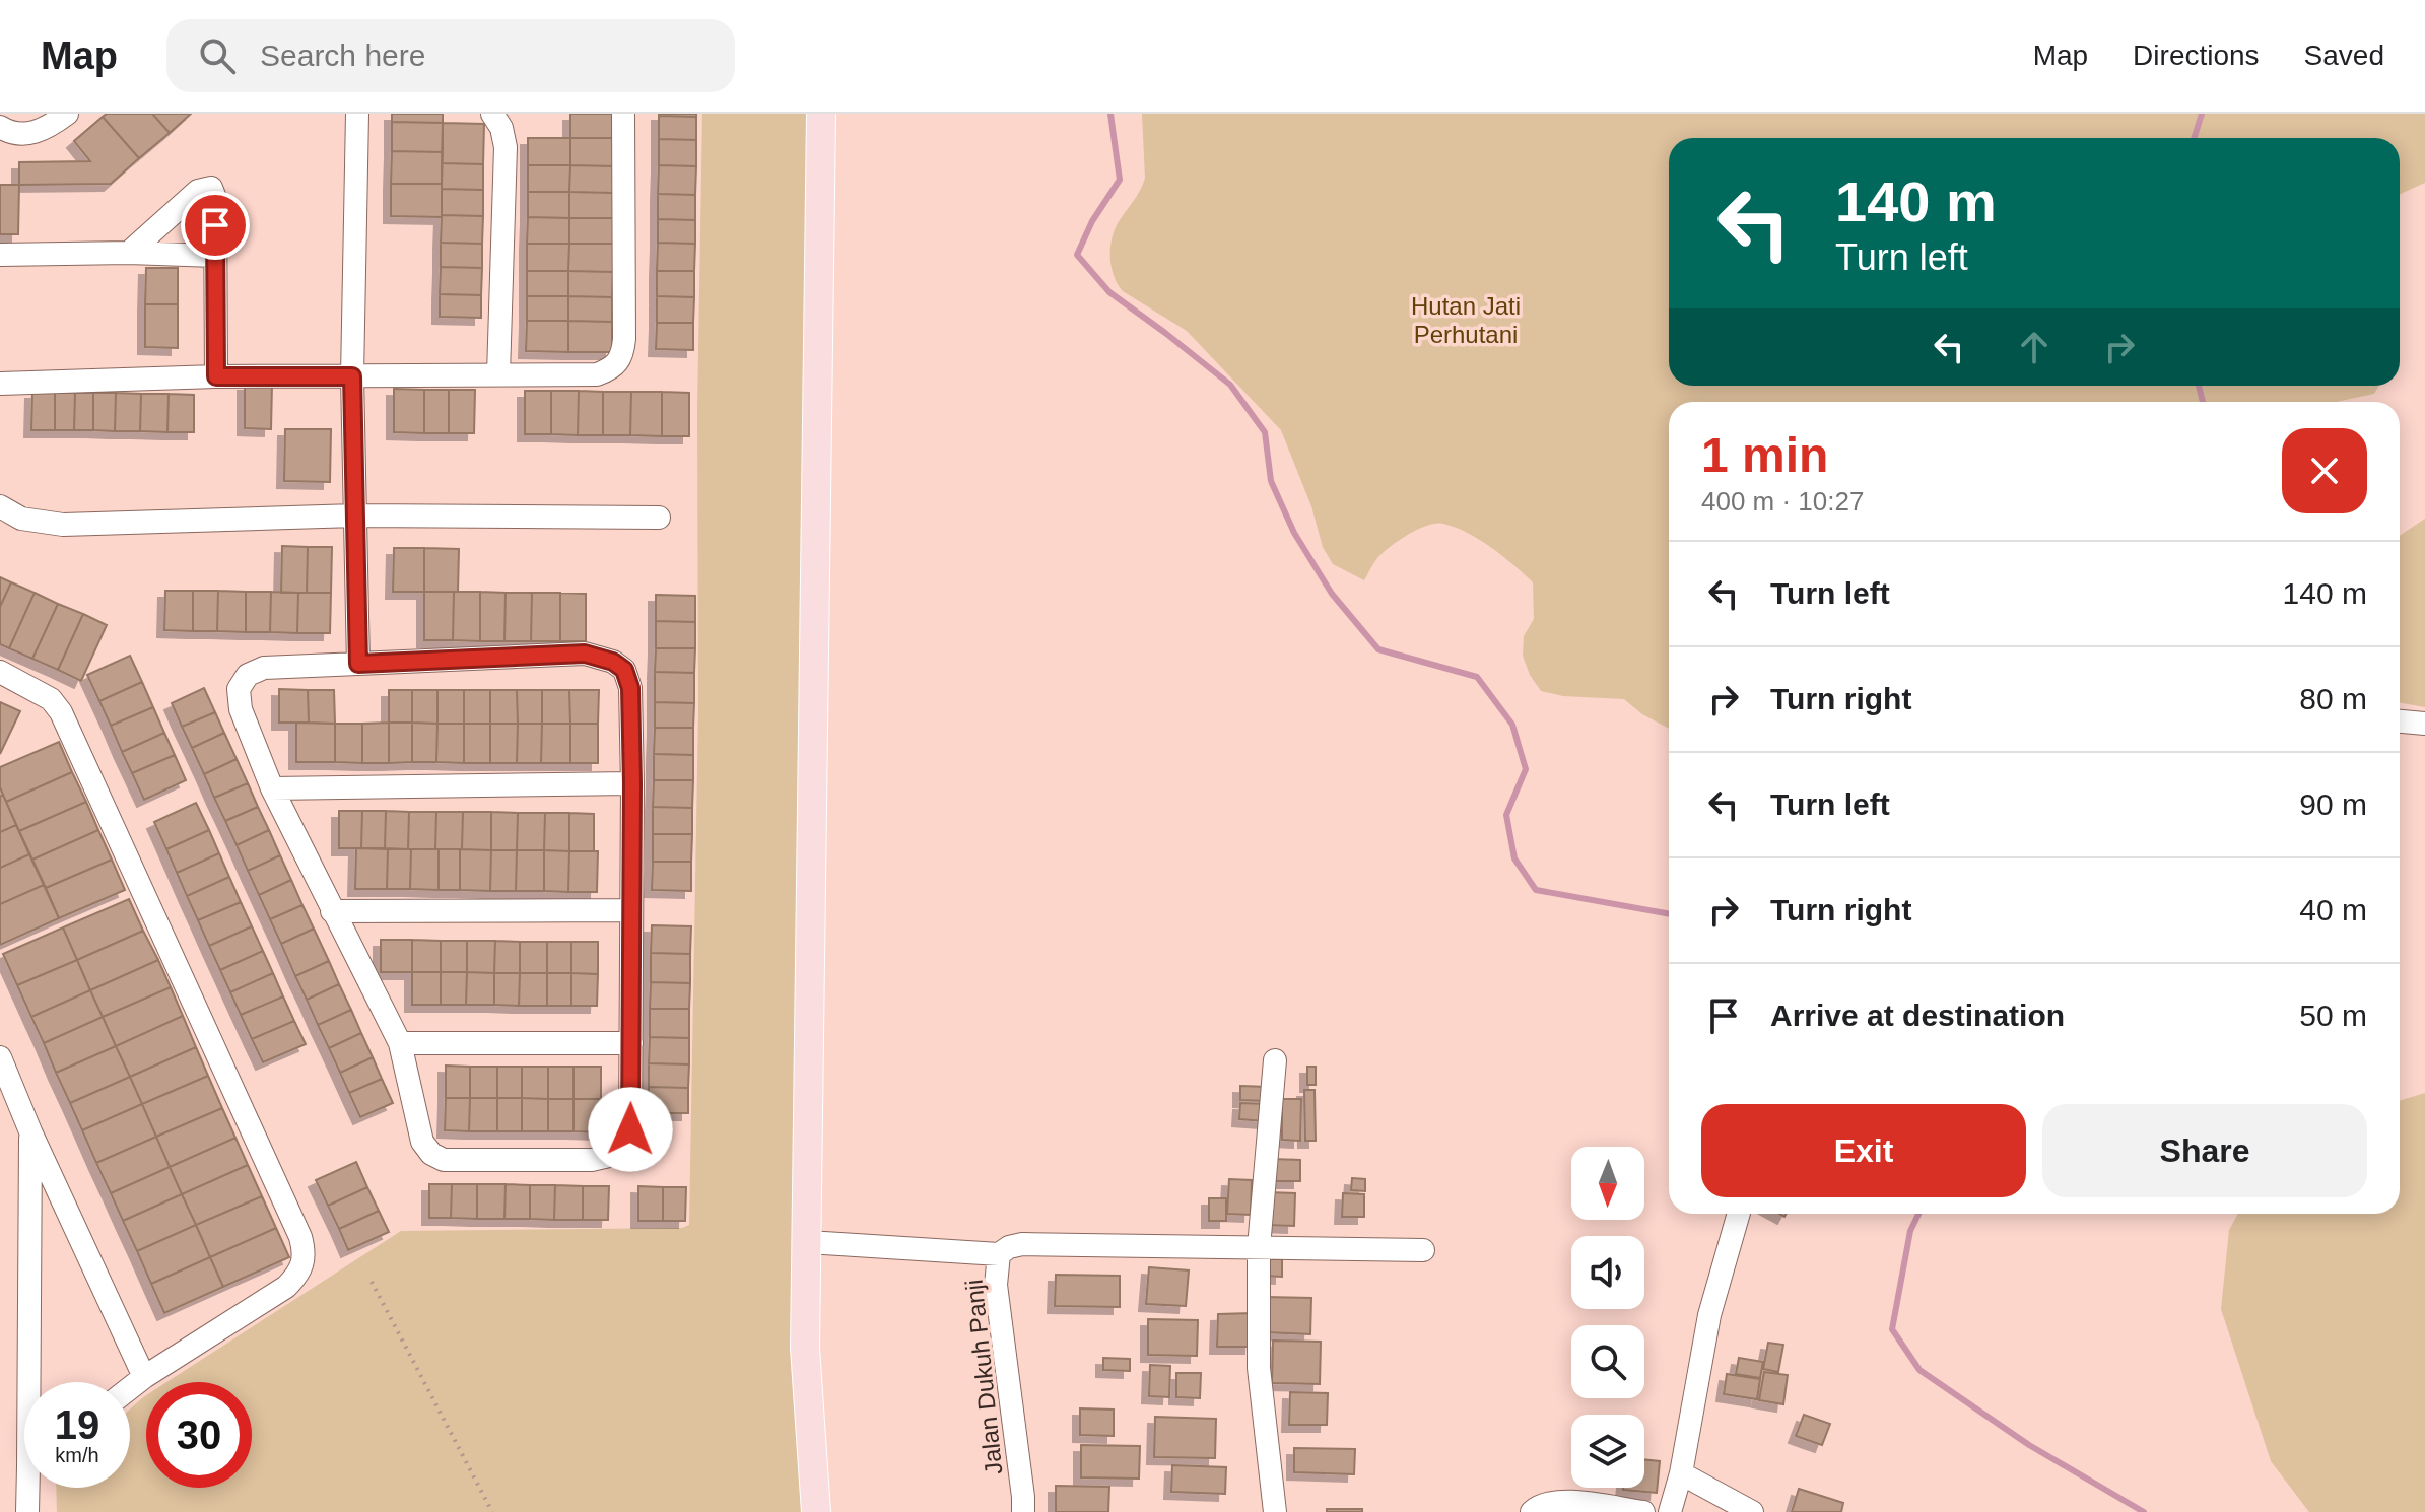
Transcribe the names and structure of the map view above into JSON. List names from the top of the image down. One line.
{"streets":{"street":["Jalan Dukuh Panji"]},"parks":["Hutan Jati Perhutani"],"north":"bottom","page":{"header":"Map","search":"Search here","nav":["Map","Directions","Saved"],"turn":["140 m","Turn left"],"heading":["1 min","400 m · 10:27"],"list":[{"name":"Turn left","value":"140 m"},{"name":"Turn right","value":"80 m"},{"name":"Turn left","value":"90 m"},{"name":"Turn right","value":"40 m"},{"name":"Arrive at destination","value":"50 m"}],"buttons":["Exit","Share"],"speed":"19 km/h","limit":"30"}}
